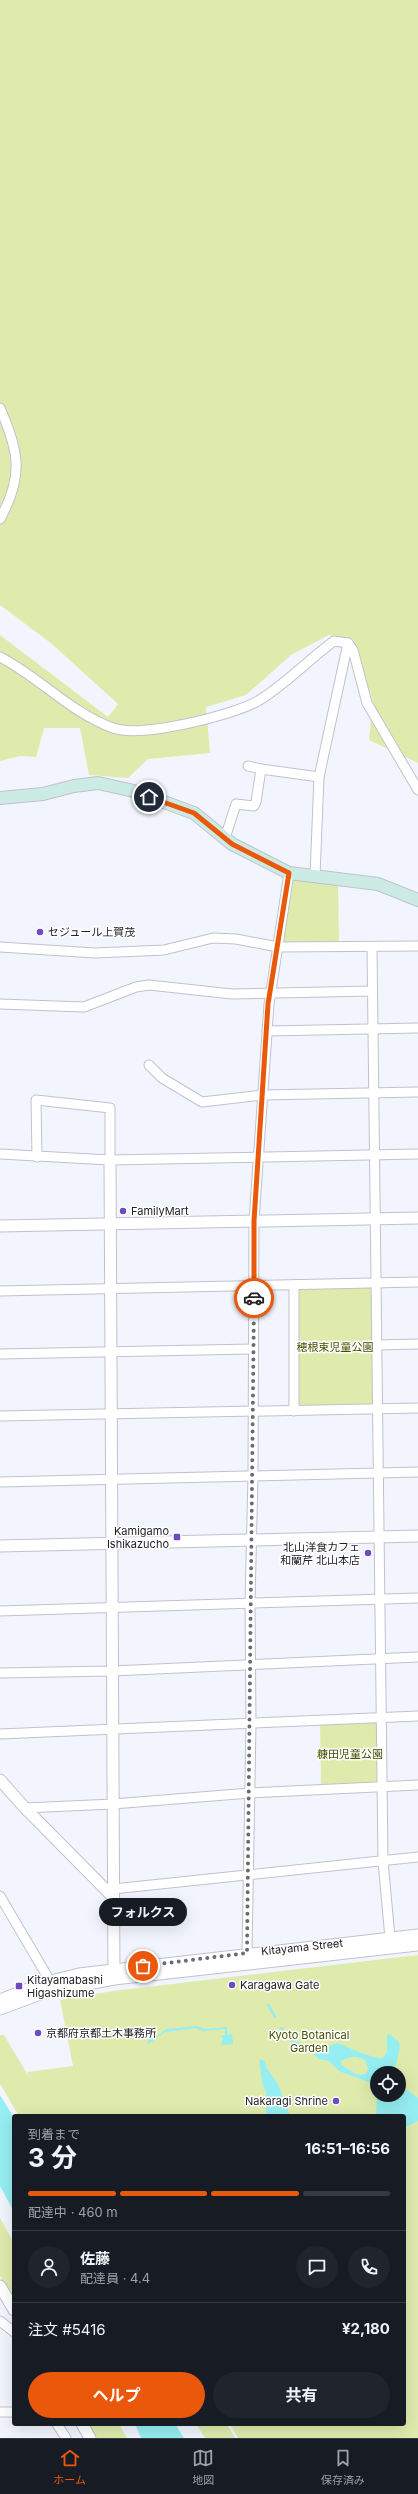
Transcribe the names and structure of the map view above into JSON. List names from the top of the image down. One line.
{"streets":{"street":["Kitayama Street"]},"parks":["穂根束児童公園","糠田児童公園","Kyoto Botanical Garden"],"places":{"other":["セジュール上賀茂","FamilyMart","北山洋食カフェ 和蘭芹 北山本店","フォルクス","Karagawa Gate","京都府京都土木事務所","Nakaragi Shrine"],"transit":["Kamigamo Ishikazucho","Kitayamabashi Higashizume"]},"page":{"bubble":"フォルクス","heading":["3 分","到着まで","16:51–16:56"],"panel":["佐藤","配達員 · 4.4","注文 #5416","¥2,180"],"bar":"配達中 · 460 m","buttons":["ヘルプ","共有"],"tabs":["ホーム","地図","保存済み"]}}
